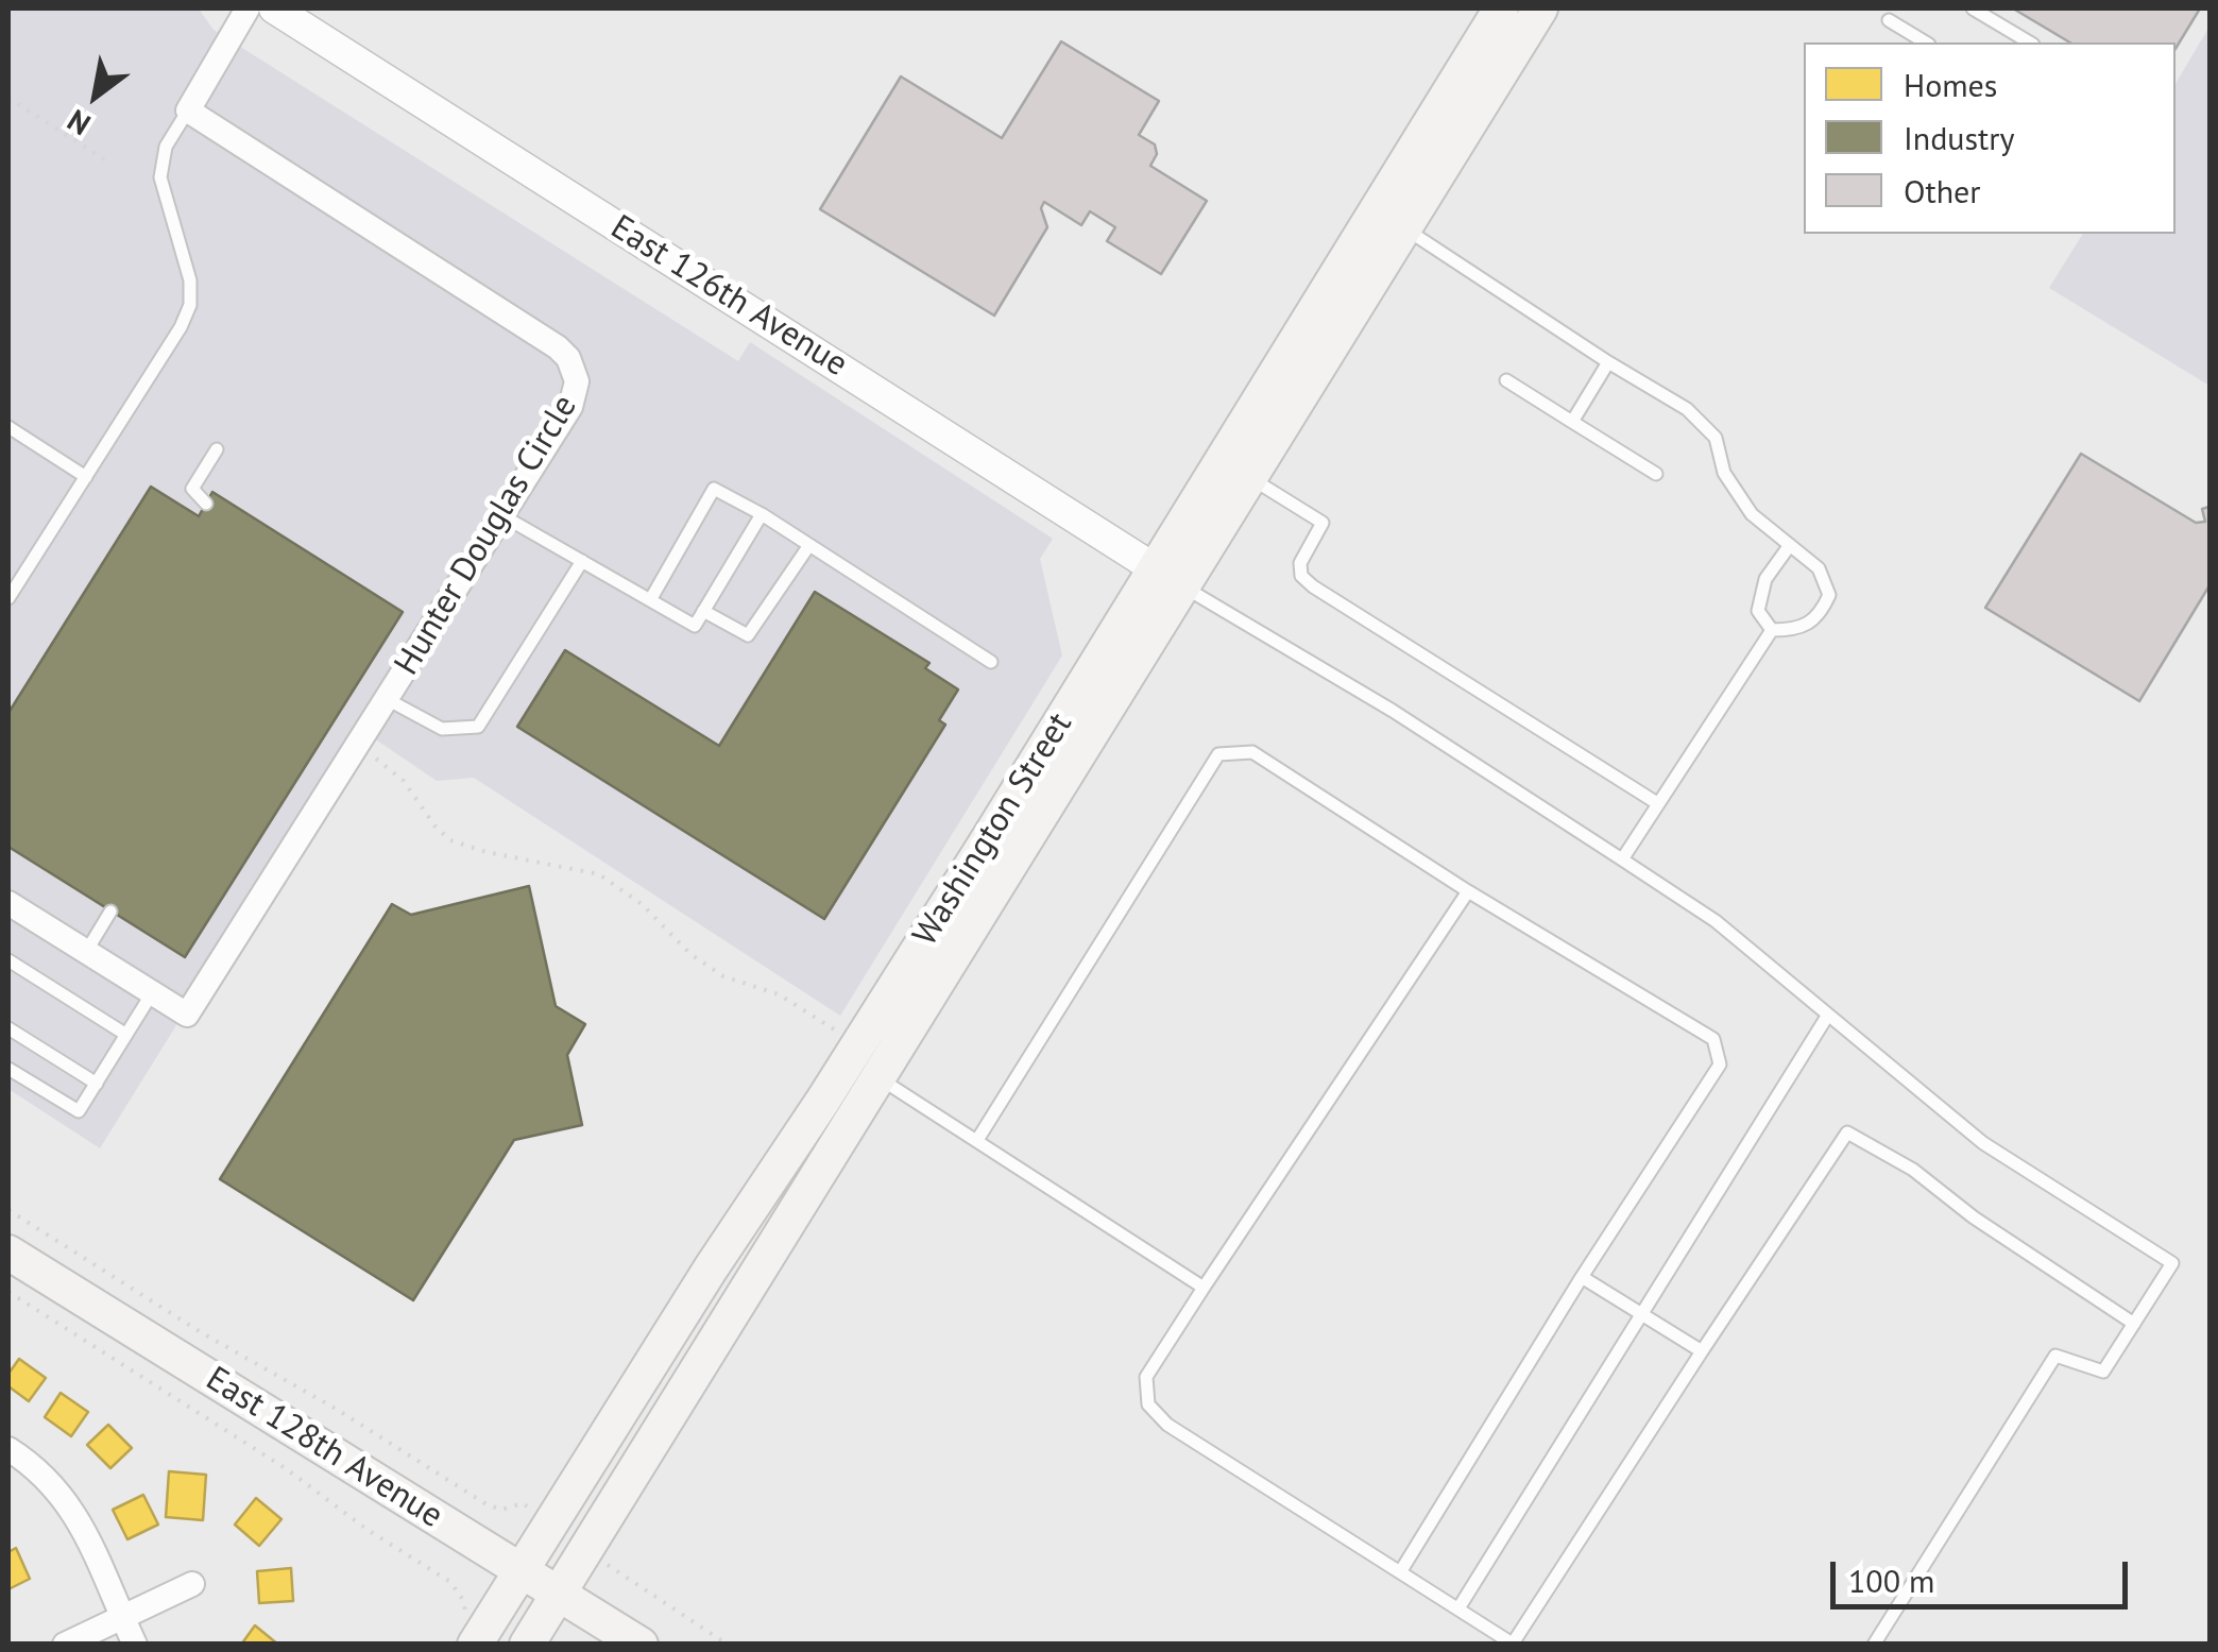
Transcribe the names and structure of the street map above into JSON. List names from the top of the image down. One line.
{"streets":{"main road":["Washington Street","East 128th Avenue"],"street":["East 126th Avenue","Hunter Douglas Circle"]},"crossings":[["East 126th Avenue","Washington Street"],["Washington Street","East 128th Avenue"]],"legend":["Homes","Industry","Other"],"scale_bar":"100 m","north":"bottom left"}
